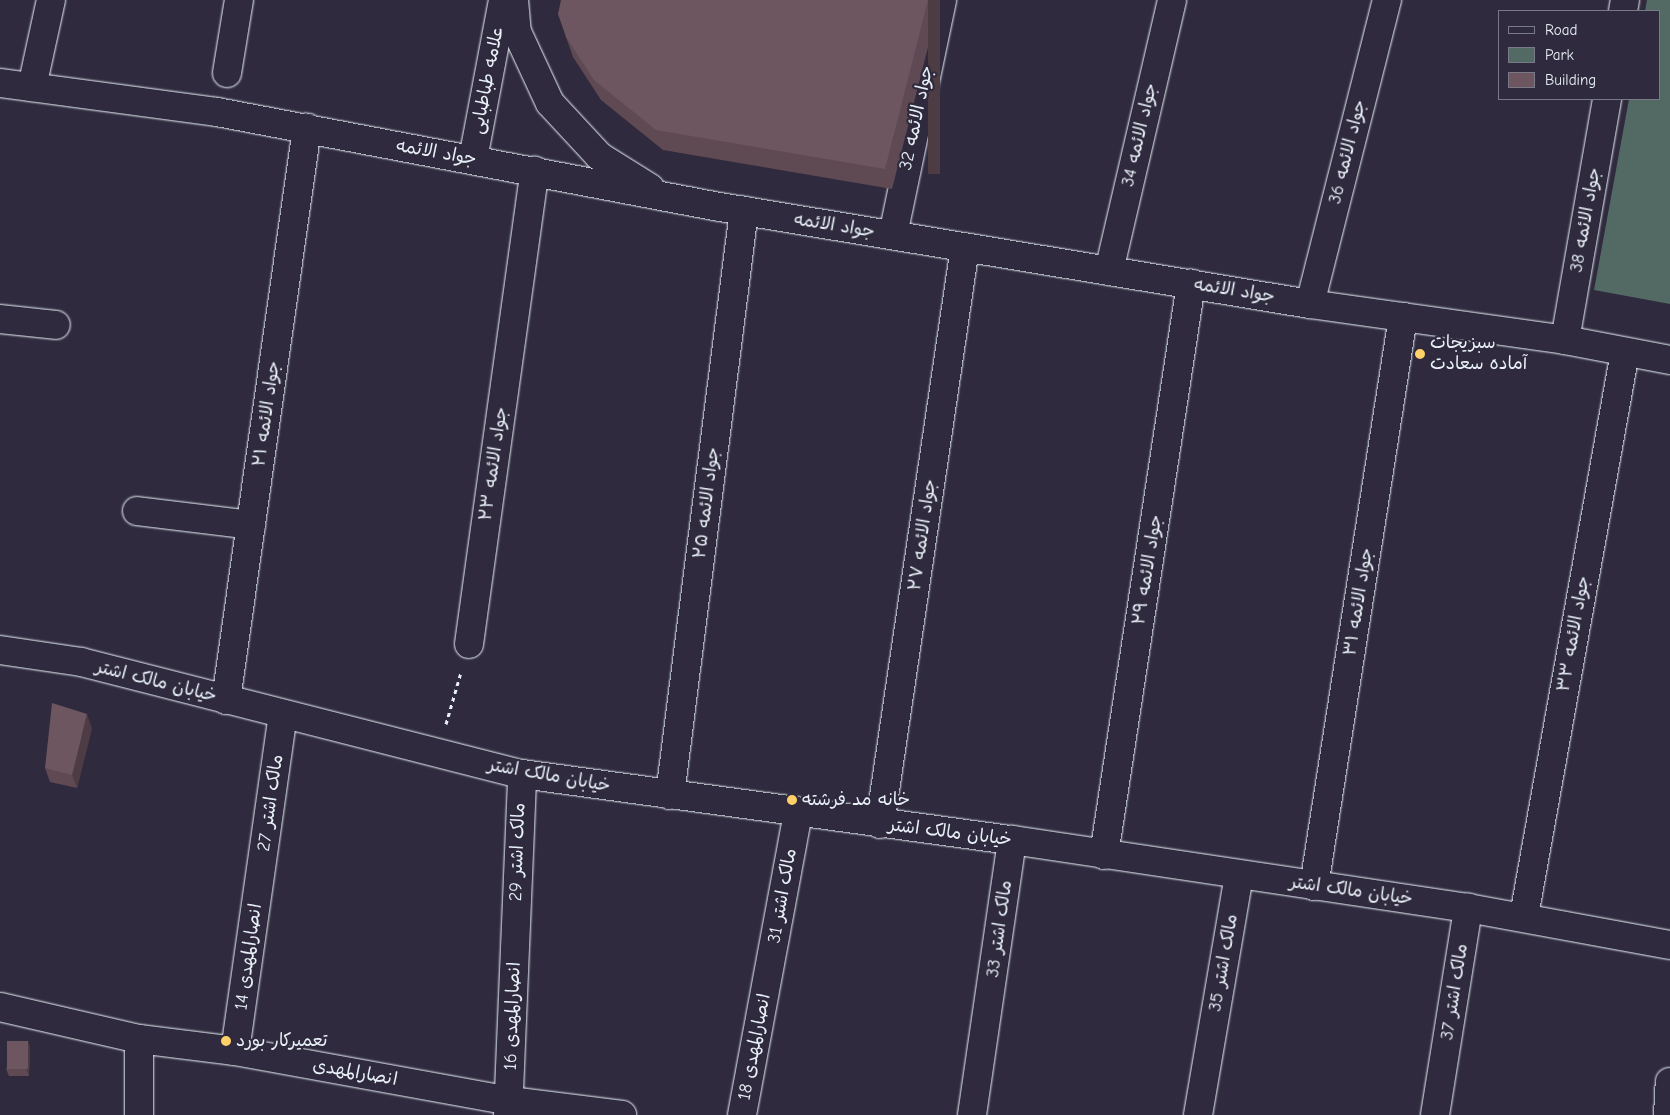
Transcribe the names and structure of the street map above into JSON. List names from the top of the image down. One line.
{"streets":{"street":["علامه طباطبایی","جواد الائمه 32","جواد الائمه 34","جواد الائمه 36","جواد الائمه","جواد الائمه 38","جواد الائمه ۲۱","جواد الائمه ۲۳","جواد الائمه ۲۵","جواد الائمه ۲۷","جواد الائمه ۲۹","جواد الائمه ۳۱","جواد الائمه ۳۳","خیابان مالک اشتر","مالک اشتر 27","مالک اشتر 29","مالک اشتر 31","مالک اشتر 33","انصارالمهدی 14","مالک اشتر 35","مالک اشتر 37","انصارالمهدی 16","انصارالمهدی 18","انصارالمهدی"]},"crossings":[["علامه طباطبایی","جواد الائمه"],["جواد الائمه 32","جواد الائمه"],["جواد الائمه 34","جواد الائمه"],["جواد الائمه 36","جواد الائمه"],["جواد الائمه","جواد الائمه 38"],["جواد الائمه","جواد الائمه ۲۱"],["جواد الائمه","جواد الائمه ۲۳"],["جواد الائمه","جواد الائمه ۲۵"],["جواد الائمه","جواد الائمه ۲۷"],["جواد الائمه","جواد الائمه ۲۹"],["جواد الائمه","جواد الائمه ۳۱"],["جواد الائمه","جواد الائمه ۳۳"],["جواد الائمه ۲۱","خیابان مالک اشتر"],["جواد الائمه ۲۵","خیابان مالک اشتر"],["جواد الائمه ۲۷","خیابان مالک اشتر"],["جواد الائمه ۲۹","خیابان مالک اشتر"],["جواد الائمه ۳۱","خیابان مالک اشتر"],["جواد الائمه ۳۳","خیابان مالک اشتر"],["خیابان مالک اشتر","مالک اشتر 27"],["خیابان مالک اشتر","مالک اشتر 29"],["خیابان مالک اشتر","مالک اشتر 31"],["خیابان مالک اشتر","مالک اشتر 33"],["خیابان مالک اشتر","مالک اشتر 35"],["خیابان مالک اشتر","مالک اشتر 37"],["مالک اشتر 27","انصارالمهدی 14"],["مالک اشتر 29","انصارالمهدی 16"],["مالک اشتر 31","انصارالمهدی 18"],["انصارالمهدی 14","انصارالمهدی"],["انصارالمهدی 16","انصارالمهدی"]],"places":["سبزیجات آماده سعادت","خانه مد فرشته","تعمیرکار بورد"],"legend":["Road","Park","Building"]}
